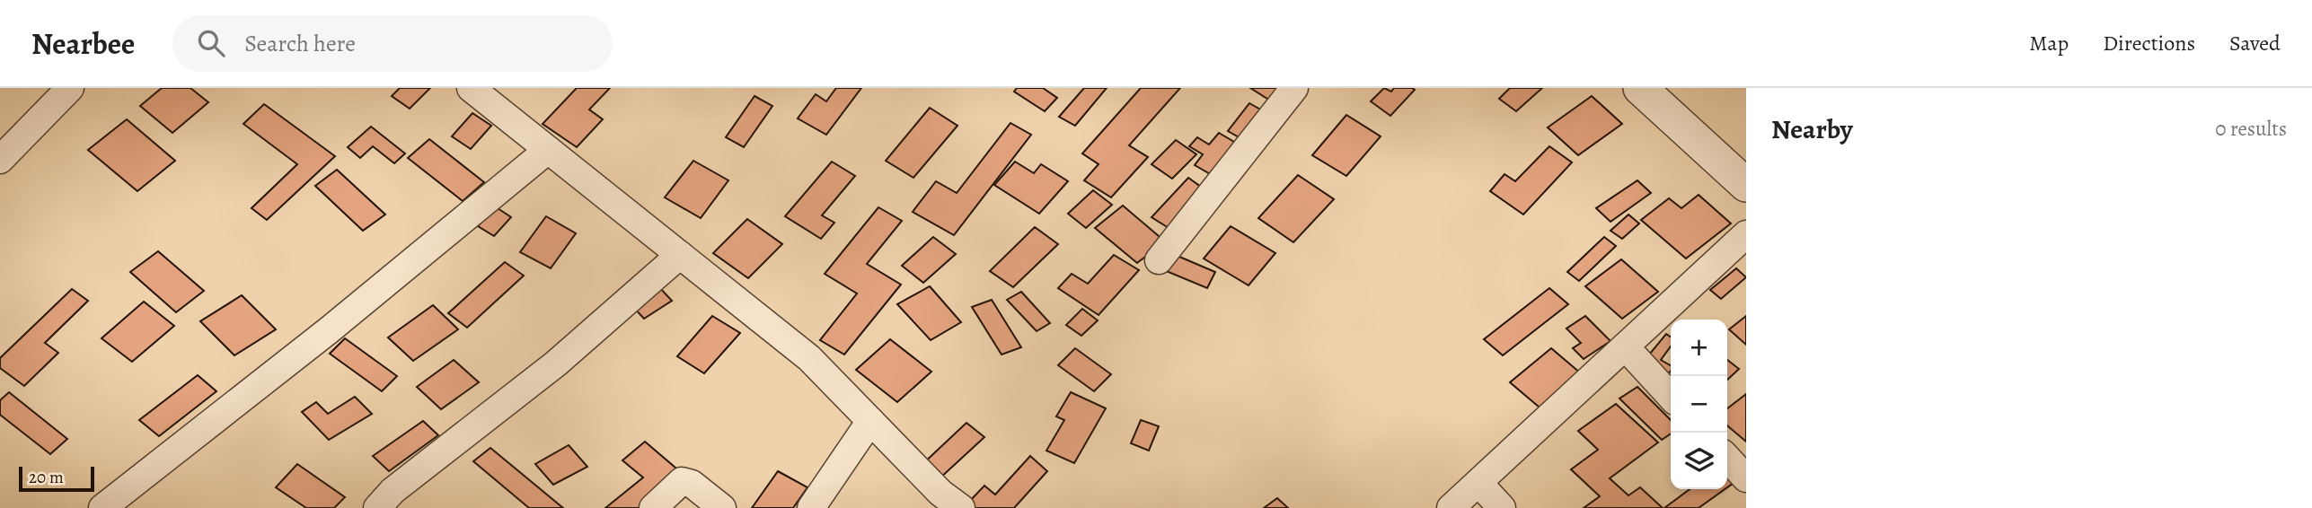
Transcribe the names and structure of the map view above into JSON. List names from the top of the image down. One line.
{"scale_bar":"20 m","page":{"header":"Nearbee","search":"Search here","nav":["Map","Directions","Saved"],"heading":["Nearby","0 results"],"map_buttons":["+","−"],"scale":"20 m"}}
